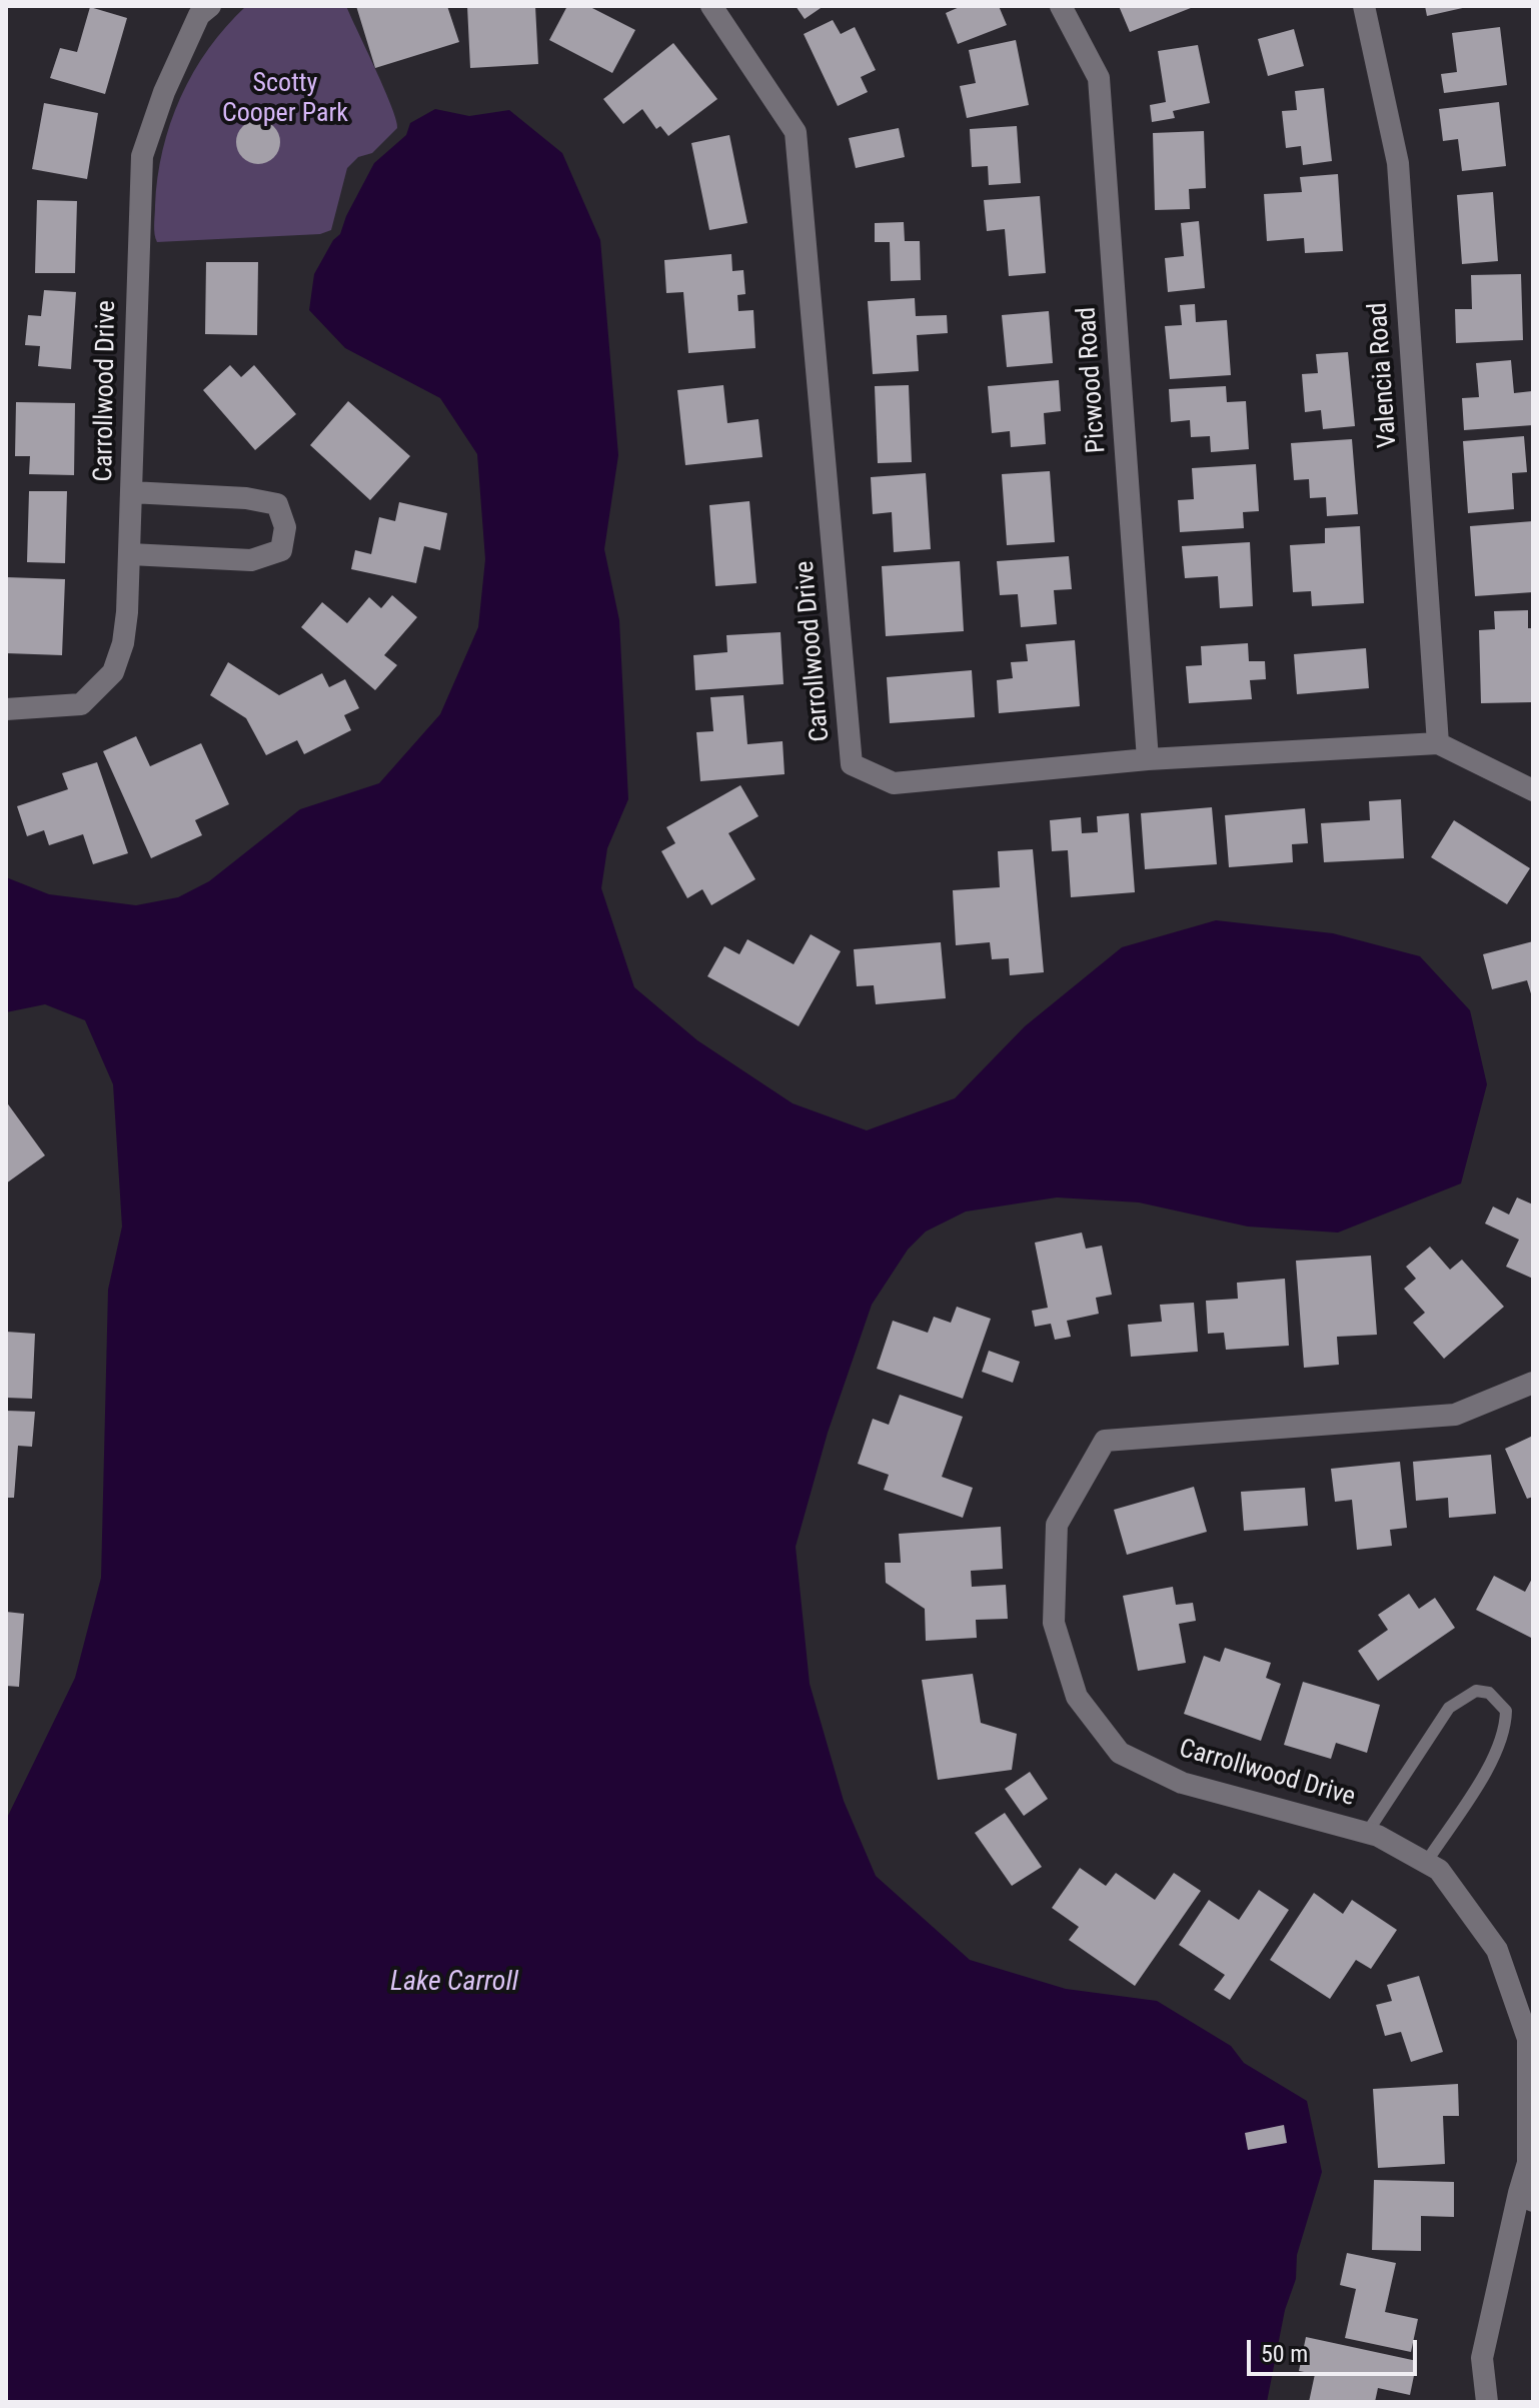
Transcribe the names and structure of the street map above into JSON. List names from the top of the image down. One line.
{"streets":{"street":["Valencia Road","Picwood Road","Carrollwood Drive"]},"crossings":[["Valencia Road","Carrollwood Drive"],["Picwood Road","Carrollwood Drive"]],"water":["Lake Carroll"],"parks":["Scotty Cooper Park"],"scale_bar":"50 m"}
